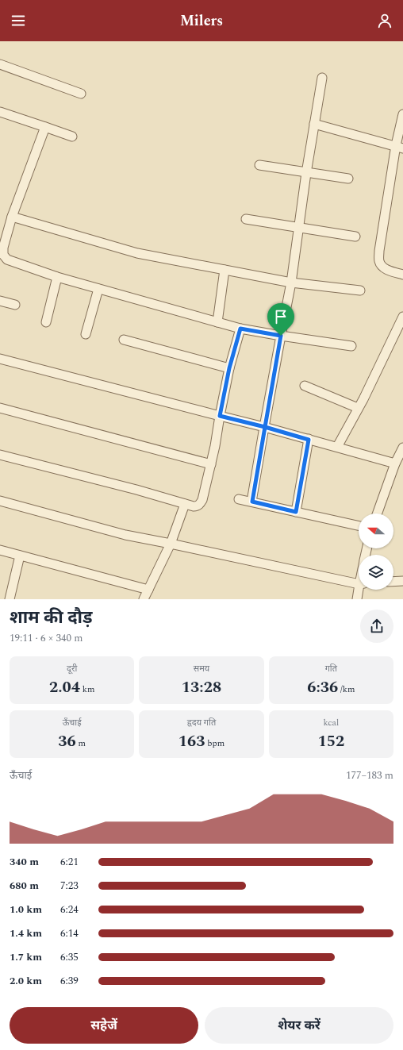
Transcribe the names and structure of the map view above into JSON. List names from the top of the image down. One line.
{"north":"left","page":{"header":"Milers","heading":["शाम की दौड़","19:11 · 6 × 340 m"],"stats":[["दूरी","2.04 km"],["समय","13:28"],["गति","6:36 /km"],["ऊँचाई","36 m"],["हृदय गति","163 bpm"],["kcal","152"]],"chart":["ऊँचाई","177–183 m"],"list":[{"name":"340 m","note":"6:21"},{"name":"680 m","note":"7:23"},{"name":"1.0 km","note":"6:24"},{"name":"1.4 km","note":"6:14"},{"name":"1.7 km","note":"6:35"},{"name":"2.0 km","note":"6:39"}],"buttons":["सहेजें","शेयर करें"]}}
